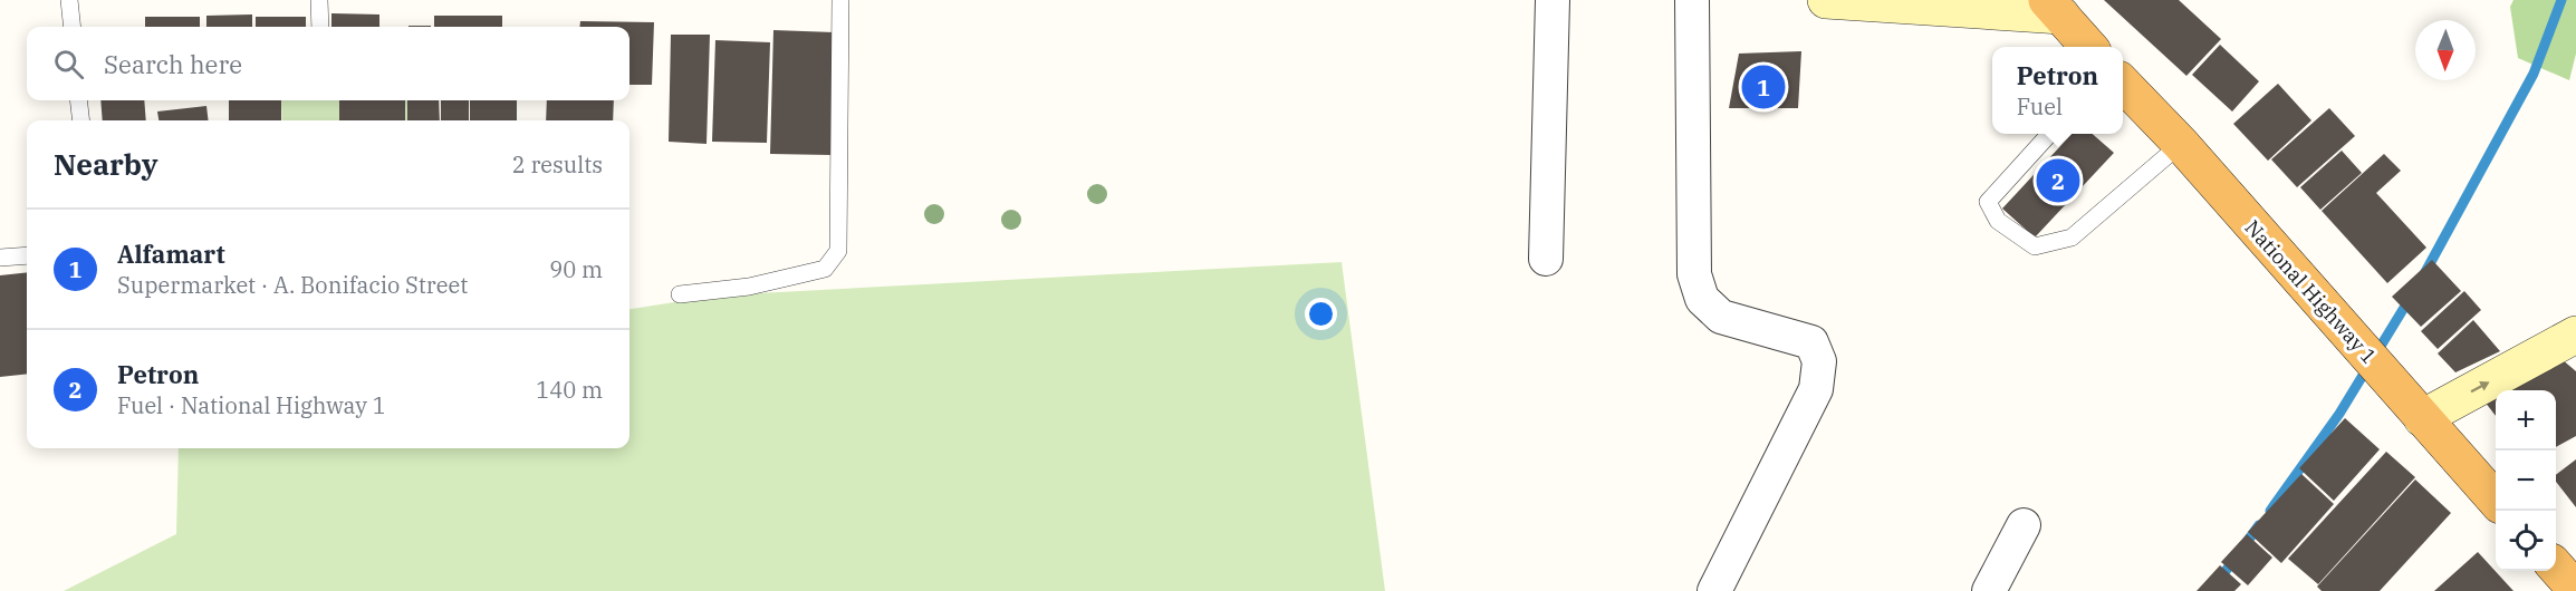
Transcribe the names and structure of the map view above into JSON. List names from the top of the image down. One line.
{"streets":{"highway":["National Highway 1"]},"north":"bottom","page":{"search":"Search here","popup":["Petron","Fuel"],"pins":["1","2"],"heading":["Nearby","2 results"],"list":[{"mark":"1","name":"Alfamart","note":"Supermarket · A. Bonifacio Street","value":"90 m"},{"mark":"2","name":"Petron","note":"Fuel · National Highway 1","value":"140 m"}],"map_buttons":["+","−"]}}
